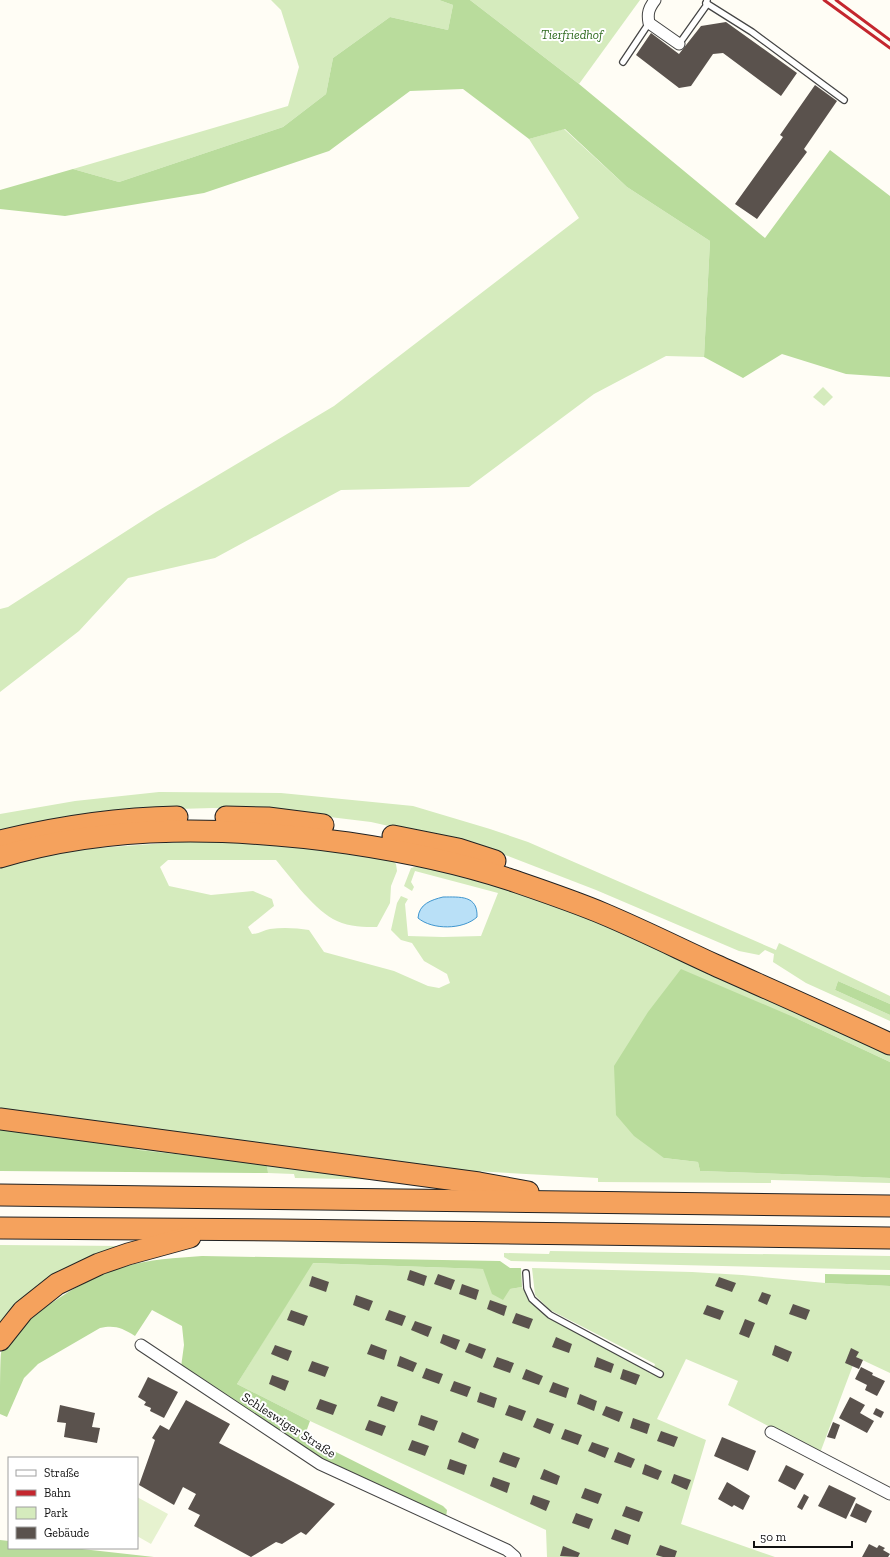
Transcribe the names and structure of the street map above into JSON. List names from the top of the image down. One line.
{"streets":{"street":["Schleswiger Straße"]},"parks":["Tierfriedhof"],"legend":["Straße","Bahn","Park","Gebäude"],"scale_bar":"50 m"}
